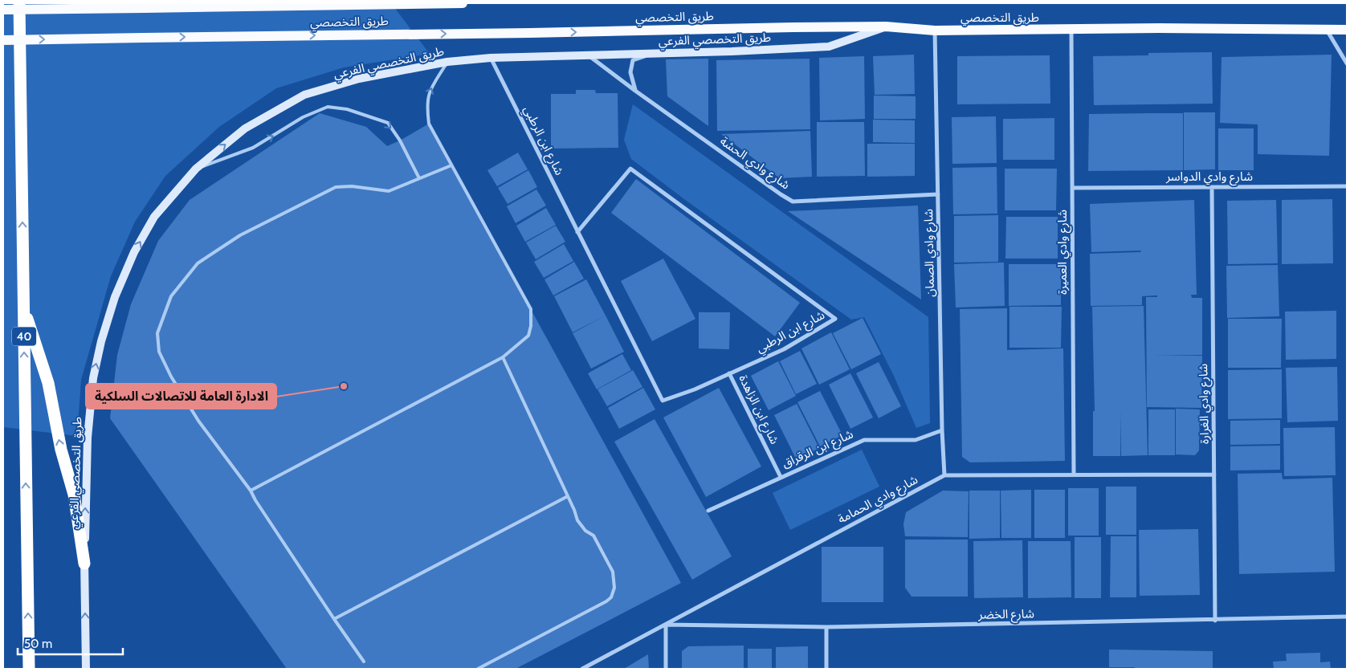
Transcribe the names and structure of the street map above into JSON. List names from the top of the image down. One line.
{"streets":{"highway":["40"],"main road":["طريق التخصصي","طريق التخصصي الفرعي"],"street":["شارع ابن الرطبي","شارع وادي الحشة","شارع وادي الدواسر","شارع وادي العميرة","شارع وادي الصمان","شارع وادي الغرارة","شارع ابن الزاهدة","شارع ابن الرقراق","شارع وادي الحمامة","شارع الخضر"]},"crossings":[["طريق التخصصي","طريق التخصصي الفرعي"],["طريق التخصصي","شارع وادي العميرة"],["طريق التخصصي","شارع وادي الصمان"],["طريق التخصصي الفرعي","شارع ابن الرطبي"],["طريق التخصصي الفرعي","شارع وادي الحشة"],["شارع ابن الرطبي","شارع ابن الزاهدة"],["شارع وادي الحشة","شارع وادي الصمان"],["شارع وادي الدواسر","شارع وادي العميرة"],["شارع وادي الدواسر","شارع وادي الغرارة"],["شارع وادي العميرة","شارع وادي الحمامة"],["شارع وادي الصمان","شارع ابن الرقراق"],["شارع وادي الصمان","شارع وادي الحمامة"],["شارع وادي الغرارة","شارع وادي الحمامة"],["شارع وادي الغرارة","شارع الخضر"],["شارع ابن الزاهدة","شارع ابن الرقراق"],["شارع وادي الحمامة","شارع الخضر"]],"one_way":["طريق التخصصي الفرعي"],"places":["الادارة العامة للاتصالات السلكية"],"scale_bar":"50 m"}
